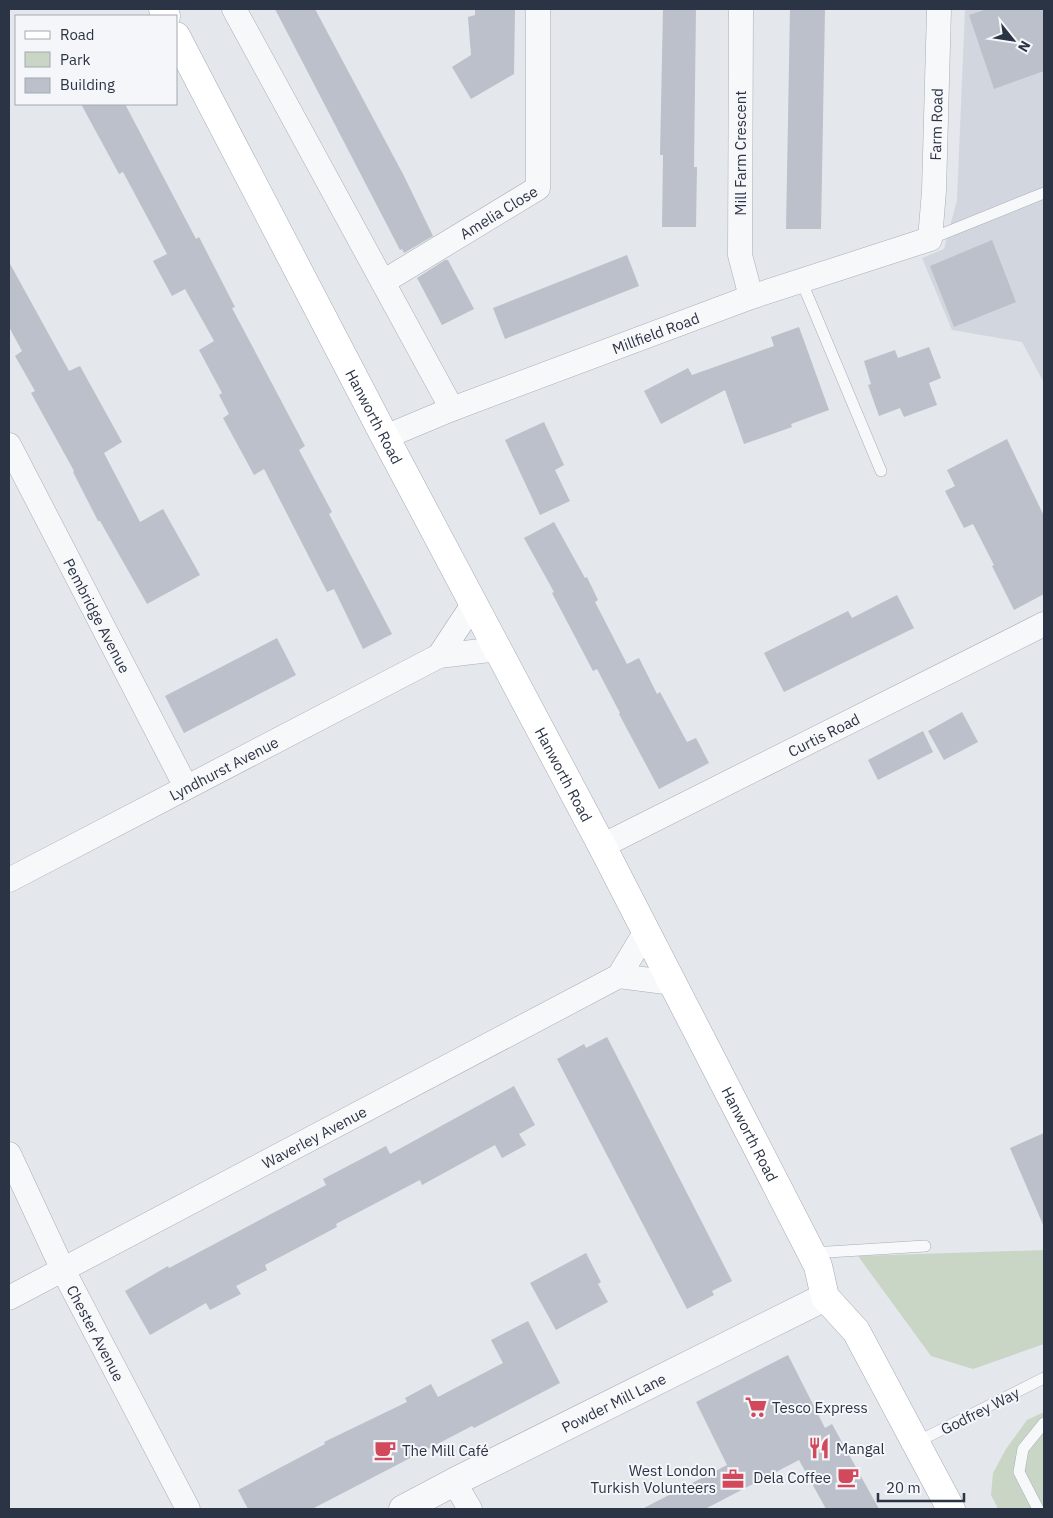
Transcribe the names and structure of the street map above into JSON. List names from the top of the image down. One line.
{"streets":{"main road":["Hanworth Road"],"street":["Farm Road","Mill Farm Crescent","Amelia Close","Millfield Road","Pembridge Avenue","Curtis Road","Lyndhurst Avenue","Waverley Avenue","Chester Avenue","Powder Mill Lane"],"lane":["Godfrey Way"]},"crossings":[["Farm Road","Millfield Road"],["Mill Farm Crescent","Millfield Road"],["Millfield Road","Hanworth Road"],["Hanworth Road","Curtis Road"],["Hanworth Road","Lyndhurst Avenue"],["Hanworth Road","Powder Mill Lane"],["Pembridge Avenue","Lyndhurst Avenue"],["Waverley Avenue","Chester Avenue"]],"places":{"supermarket":["Tesco Express"],"restaurant":["Mangal"],"cafe":["The Mill Café","Dela Coffee"],"office":["West London Turkish Volunteers"]},"legend":["Road","Park","Building"],"scale_bar":"20 m","north":"bottom right"}
